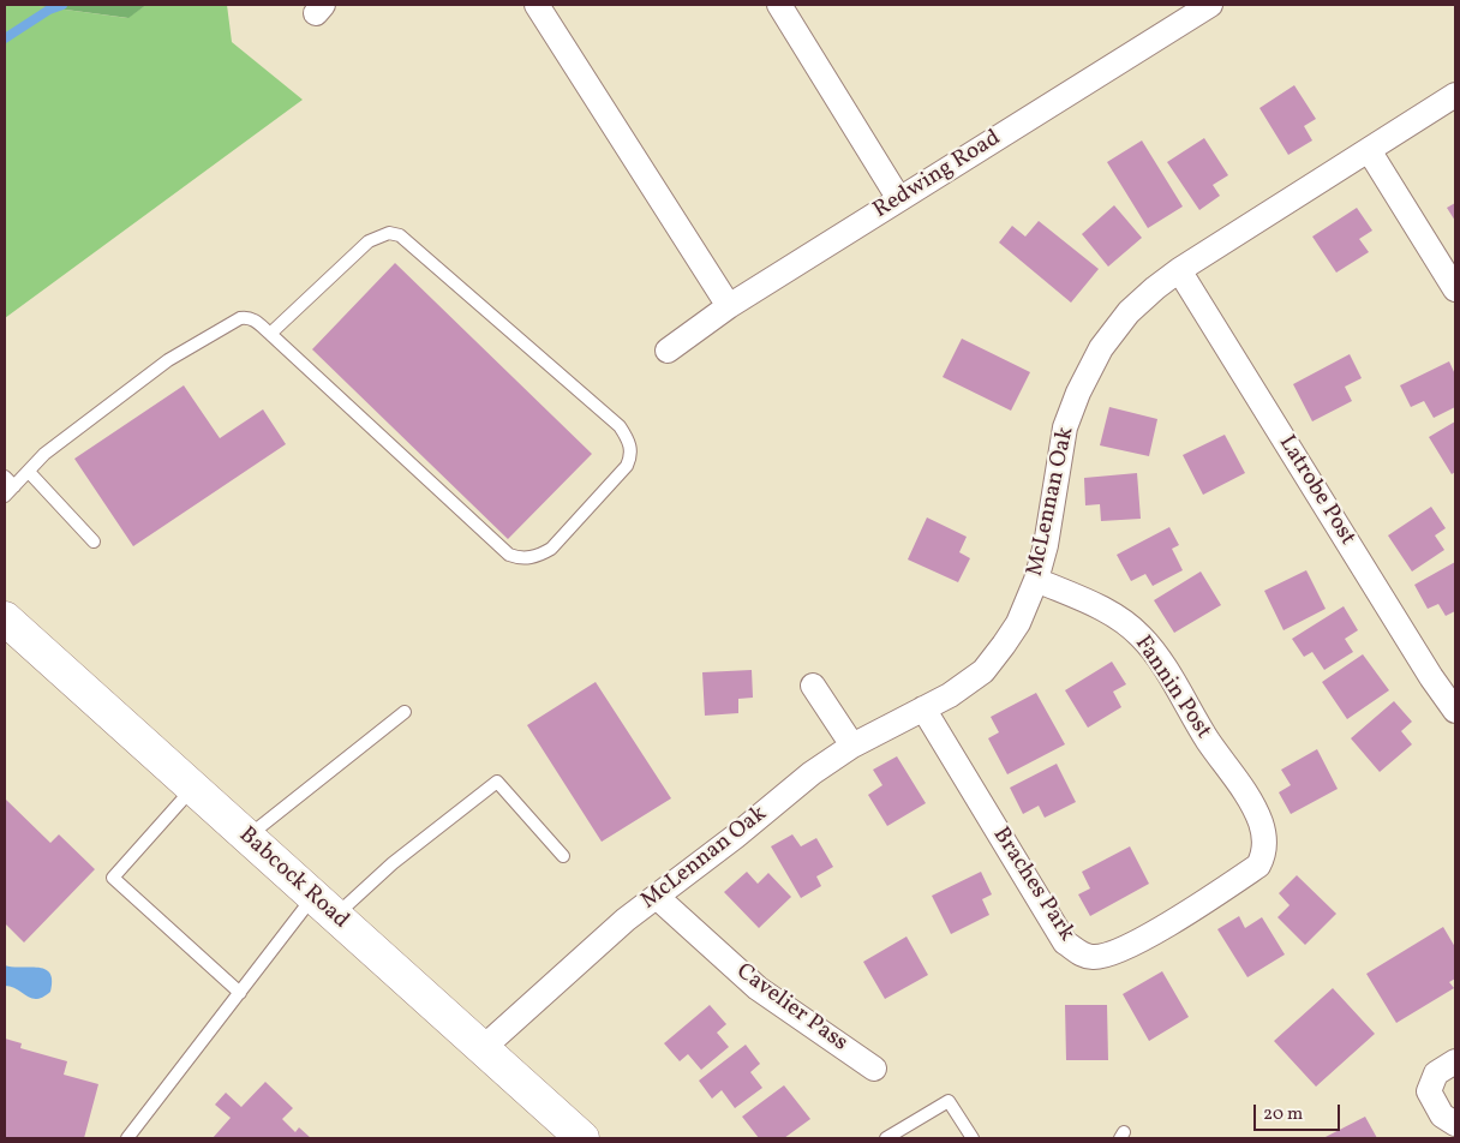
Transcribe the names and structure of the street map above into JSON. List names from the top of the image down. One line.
{"streets":{"main road":["Babcock Road"],"street":["Redwing Road","Latrobe Post","McLennan Oak","Fannin Post","Braches Park","Cavelier Pass"]},"crossings":[["Latrobe Post","McLennan Oak"],["McLennan Oak","Fannin Post"],["McLennan Oak","Babcock Road"],["McLennan Oak","Braches Park"],["McLennan Oak","Cavelier Pass"],["Fannin Post","Braches Park"]],"scale_bar":"20 m"}
